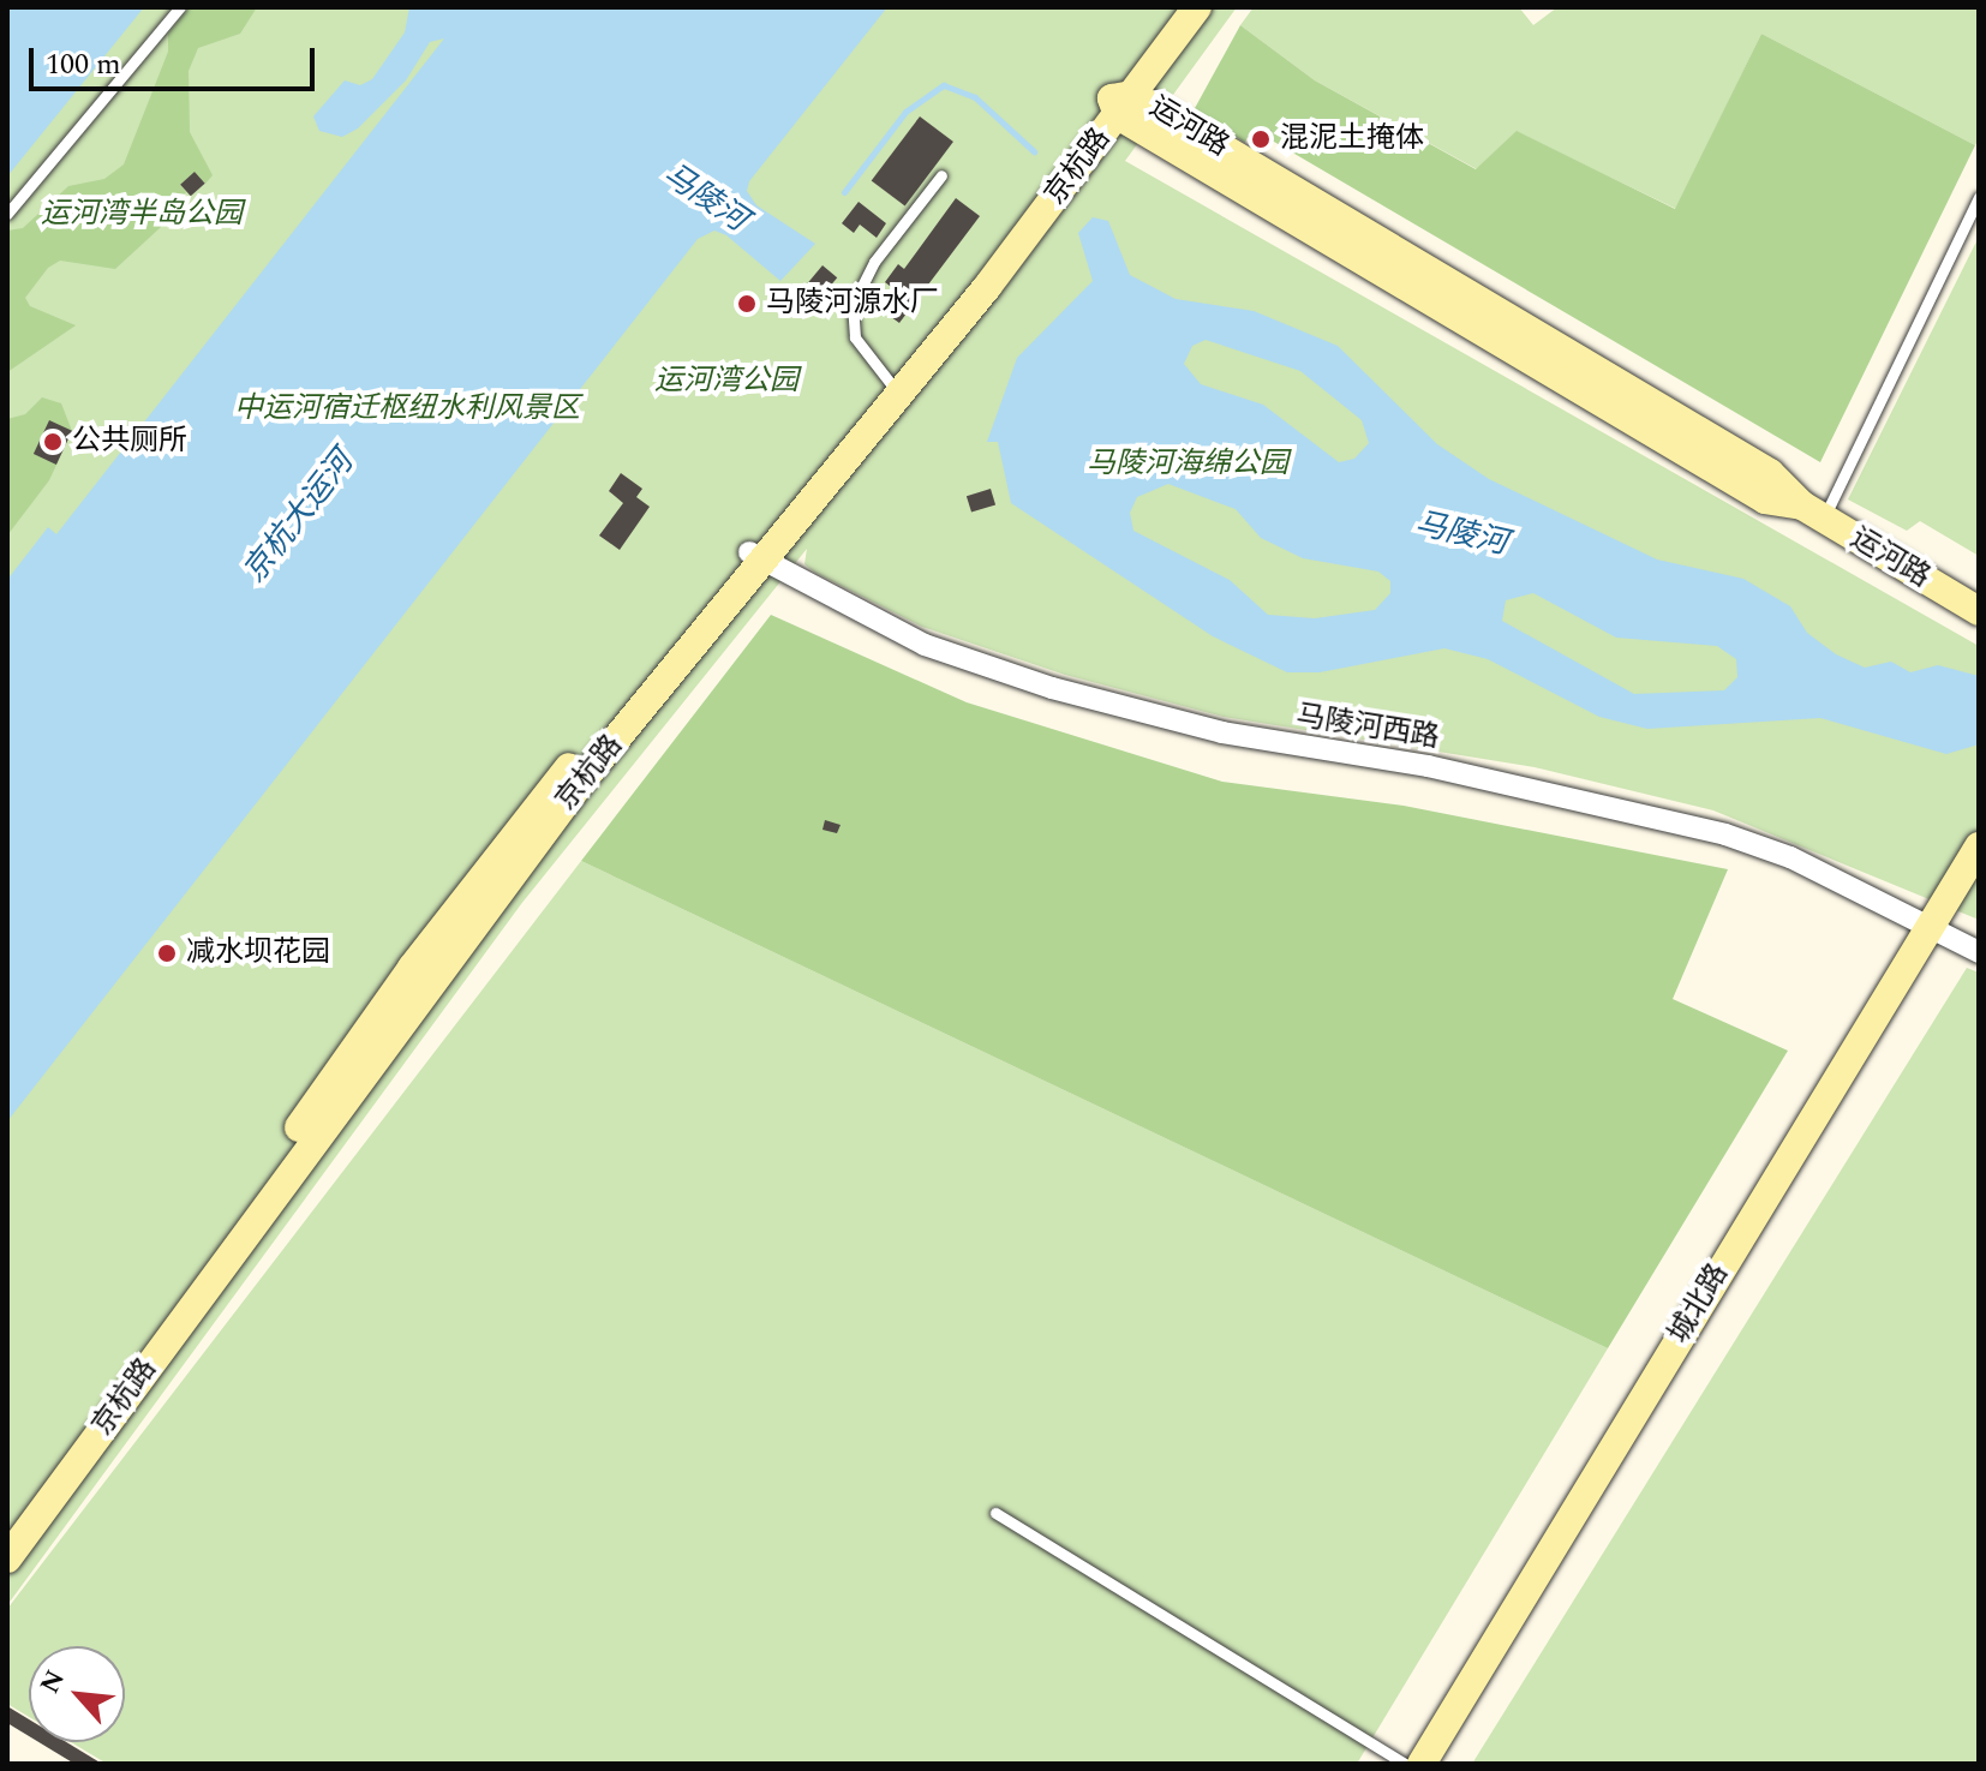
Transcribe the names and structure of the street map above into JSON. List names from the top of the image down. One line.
{"streets":{"street":["运河路","京杭路","马陵河西路","城北路"]},"crossings":[["运河路","京杭路"],["京杭路","马陵河西路"],["马陵河西路","城北路"]],"water":["马陵河","京杭大运河"],"parks":["运河湾半岛公园","运河湾公园","中运河宿迁枢纽水利风景区","马陵河海绵公园"],"places":["混泥土掩体","马陵河源水厂","公共厕所","减水坝花园"],"scale_bar":"100 m","north":"top left"}
